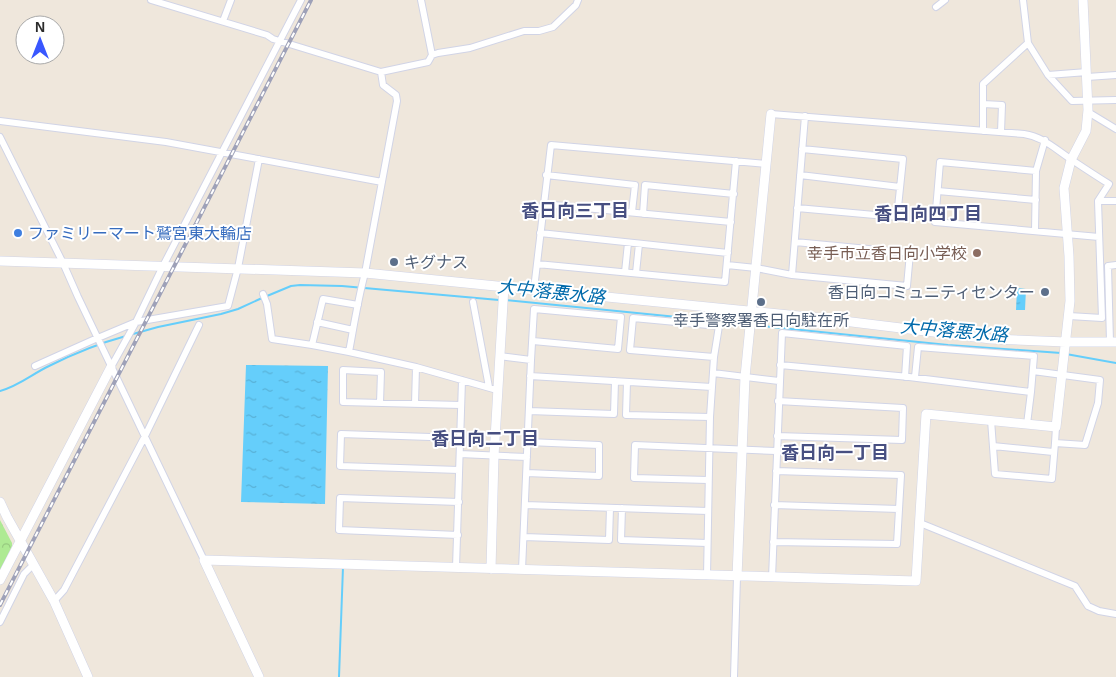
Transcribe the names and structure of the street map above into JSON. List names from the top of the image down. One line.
{"districts":["香日向三丁目","香日向四丁目","香日向二丁目","香日向一丁目"],"water":["大中落悪水路"],"places":["ファミリーマート鷲宮東大輪店","幸手市立香日向小学校","キグナス","香日向コミュニティセンター","幸手警察署香日向駐在所"],"north":"top"}
